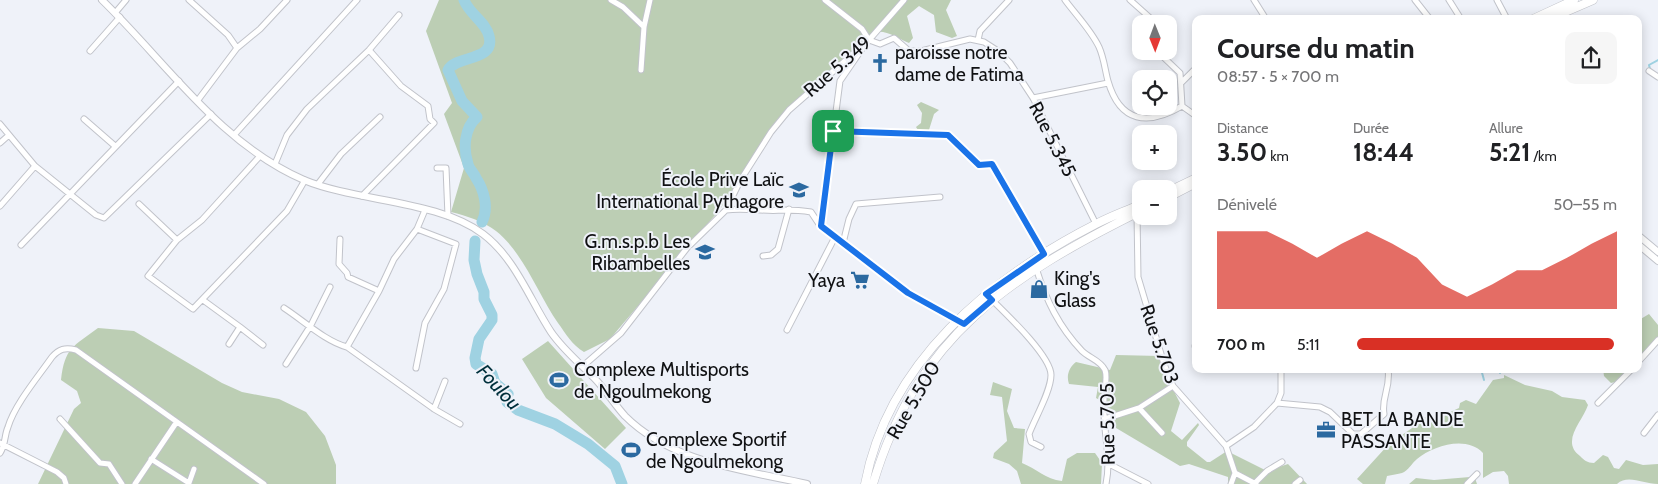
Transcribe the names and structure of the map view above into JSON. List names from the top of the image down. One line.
{"streets":{"main road":["Rue 5.500"],"street":["Rue 5.349","Rue 5.345","Rue 5.703","Rue 5.705"]},"crossings":[["Rue 5.345","Rue 5.500"],["Rue 5.500","Rue 5.705"]],"water":["Foulou"],"places":{"church":["paroisse notre dame de Fatima"],"school or university":["École Prive Laïc International Pythagore","G.m.s.p.b Les Ribambelles"],"supermarket":["Yaya"],"shop":["King's Glass"],"sports":["Complexe Multisports de Ngoulmekong","Complexe Sportif de Ngoulmekong"],"office":["BET LA BANDE PASSANTE"]},"north":"bottom","page":{"map_buttons":["+","−"],"heading":["Course du matin","08:57 · 5 × 700 m"],"stats":[["Distance","3.50 km"],["Durée","18:44"],["Allure","5:21 /km"]],"chart":["Dénivelé","50–55 m"],"list":[{"name":"700 m","note":"5:11"}]}}
